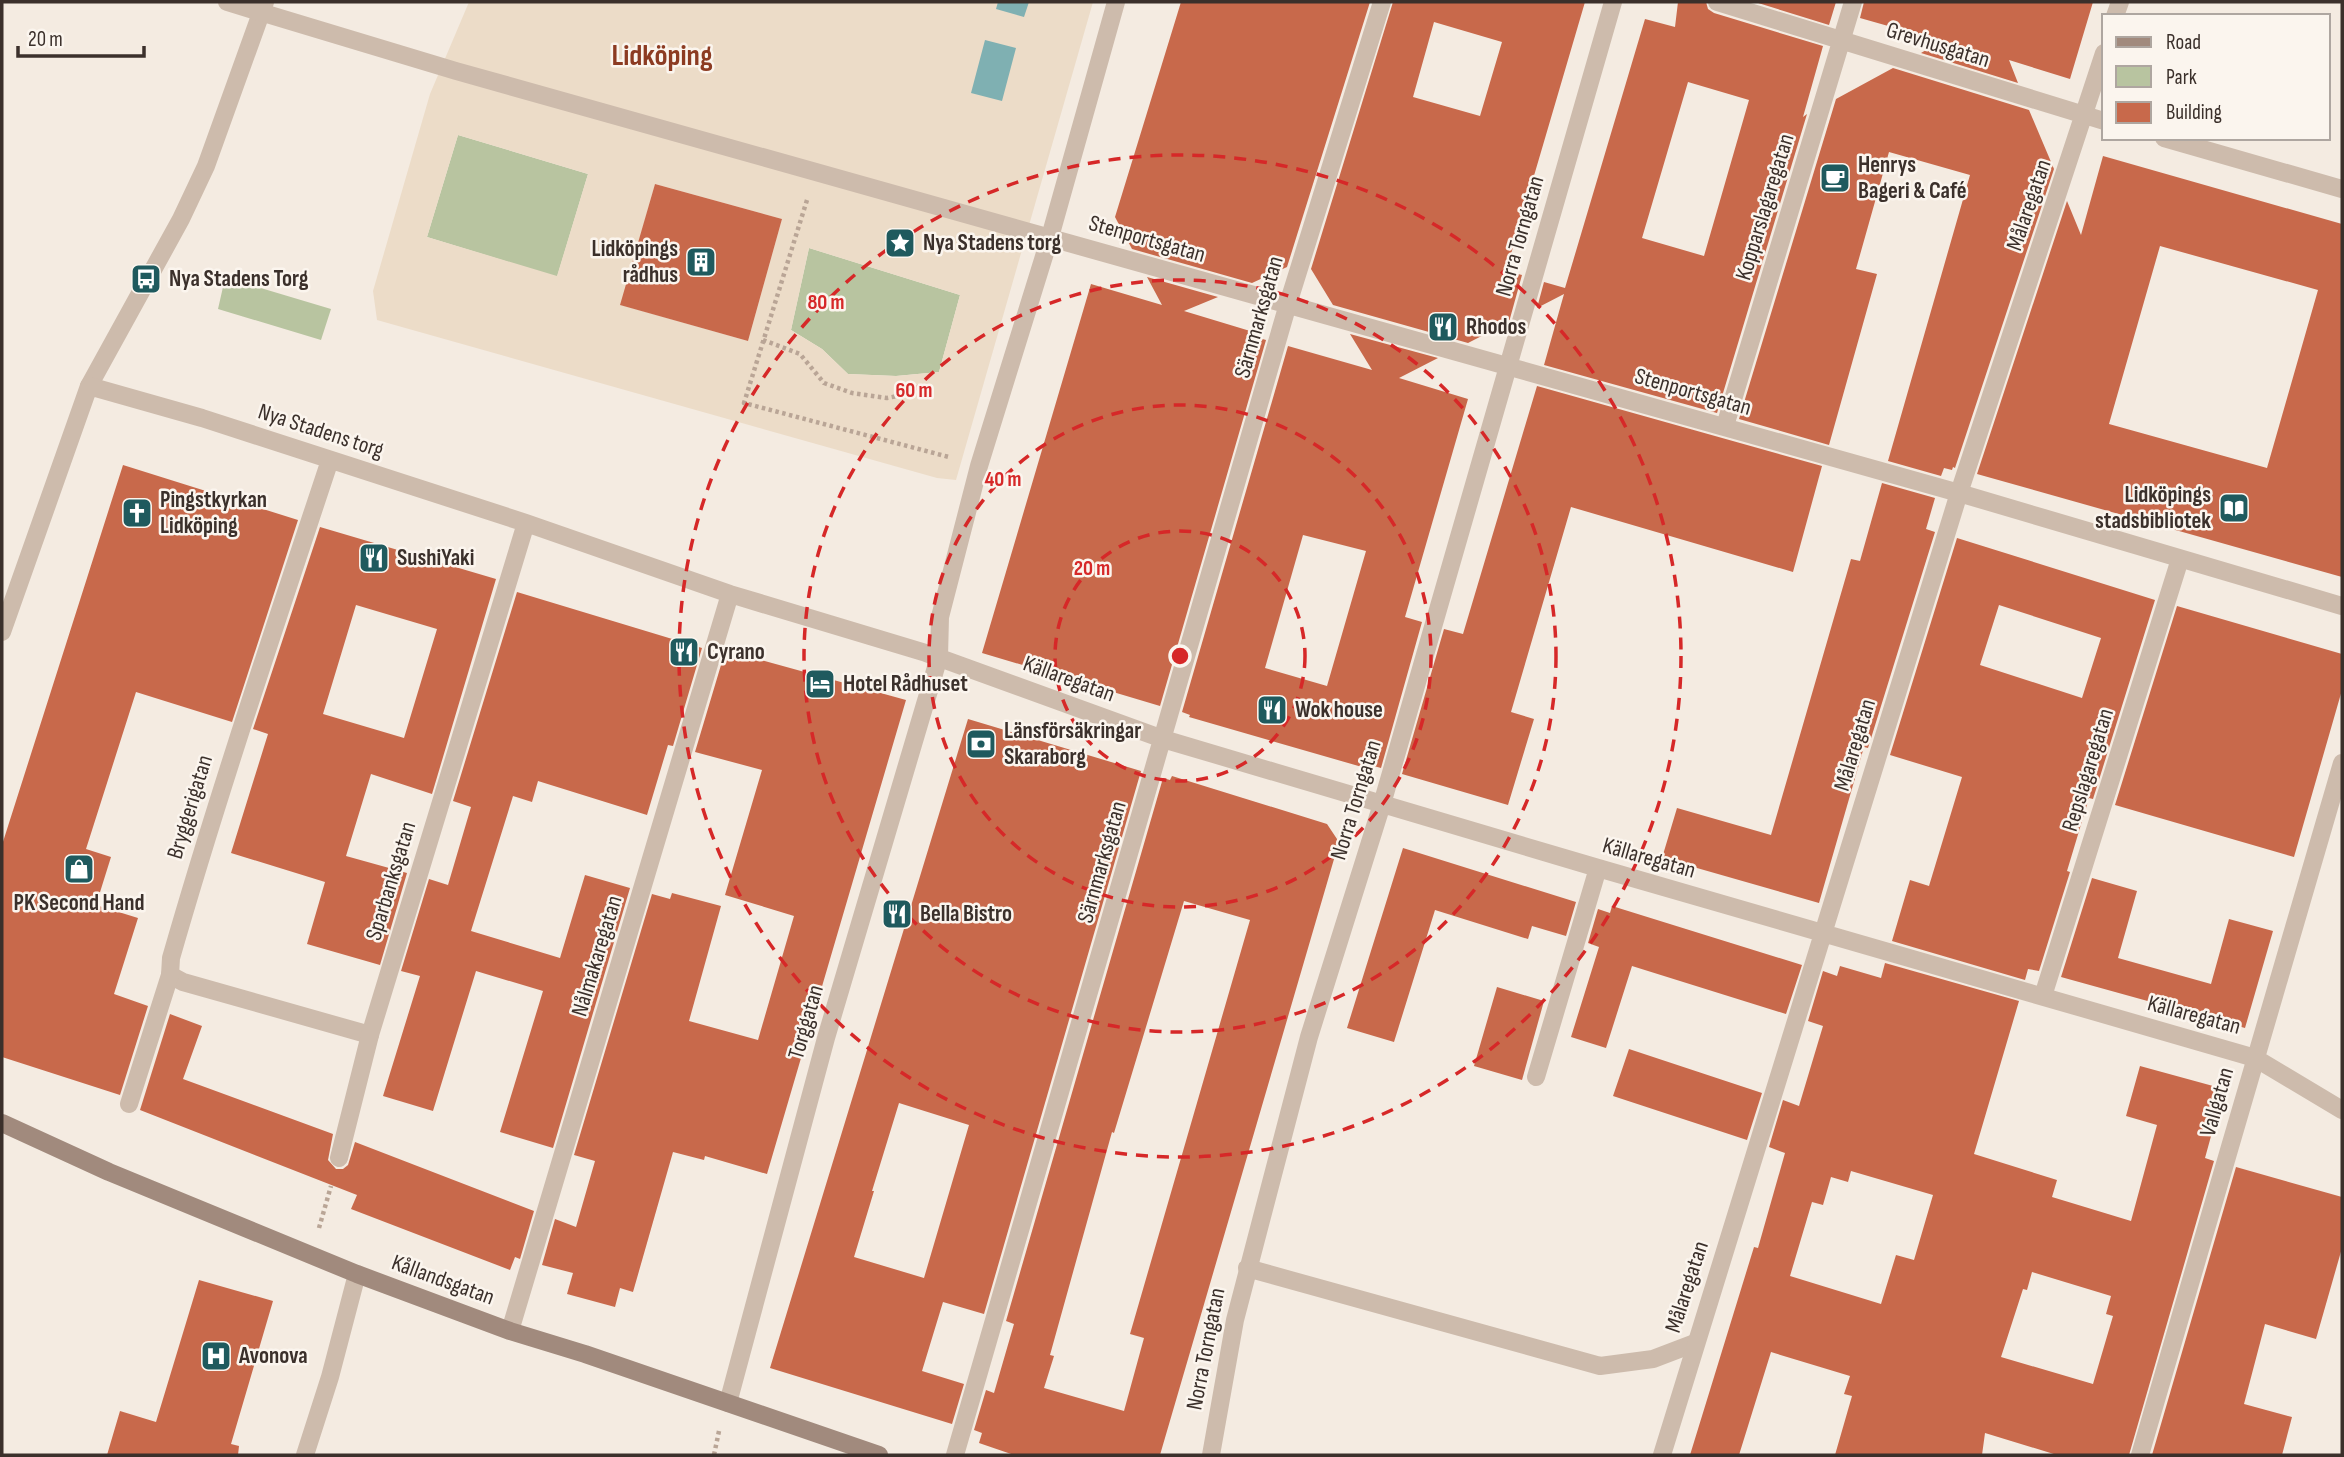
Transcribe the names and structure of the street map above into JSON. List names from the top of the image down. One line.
{"streets":{"main road":["Kållandsgatan"],"street":["Grevhusgatan","Målaregatan","Kopparslagaregatan","Norra Torngatan","Stenportsgatan","Särnmarksgatan","Nya Stadens torg","Källaregatan","Repslagaregatan","Bryggerigatan","Sparbanksgatan","Nålmakaregatan","Torggatan","Vallgatan"]},"crossings":[["Grevhusgatan","Målaregatan"],["Grevhusgatan","Kopparslagaregatan"],["Målaregatan","Stenportsgatan"],["Målaregatan","Källaregatan"],["Kopparslagaregatan","Stenportsgatan"],["Norra Torngatan","Stenportsgatan"],["Norra Torngatan","Källaregatan"],["Stenportsgatan","Särnmarksgatan"],["Stenportsgatan","Repslagaregatan"],["Stenportsgatan","Torggatan"],["Särnmarksgatan","Källaregatan"],["Nya Stadens torg","Källaregatan"],["Nya Stadens torg","Bryggerigatan"],["Nya Stadens torg","Sparbanksgatan"],["Nya Stadens torg","Nålmakaregatan"],["Nya Stadens torg","Torggatan"],["Källaregatan","Repslagaregatan"],["Källaregatan","Torggatan"],["Källaregatan","Vallgatan"],["Nålmakaregatan","Kållandsgatan"],["Torggatan","Kållandsgatan"]],"districts":["Lidköping"],"places":{"cafe":["Henrys Bageri & Café"],"place":["Nya Stadens torg"],"building":["Lidköpings rådhus"],"bus stop":["Nya Stadens Torg"],"restaurant":["Rhodos","SushiYaki","Cyrano","Wok house","Bella Bistro"],"library":["Lidköpings stadsbibliotek"],"church":["Pingstkyrkan Lidköping"],"hotel":["Hotel Rådhuset"],"bank":["Länsförsäkringar Skaraborg"],"shop":["PK Second Hand"],"hospital":["Avonova"]},"legend":["Road","Park","Building"],"scale_bar":"20 m","rings":["80 m","60 m","40 m","20 m"]}
